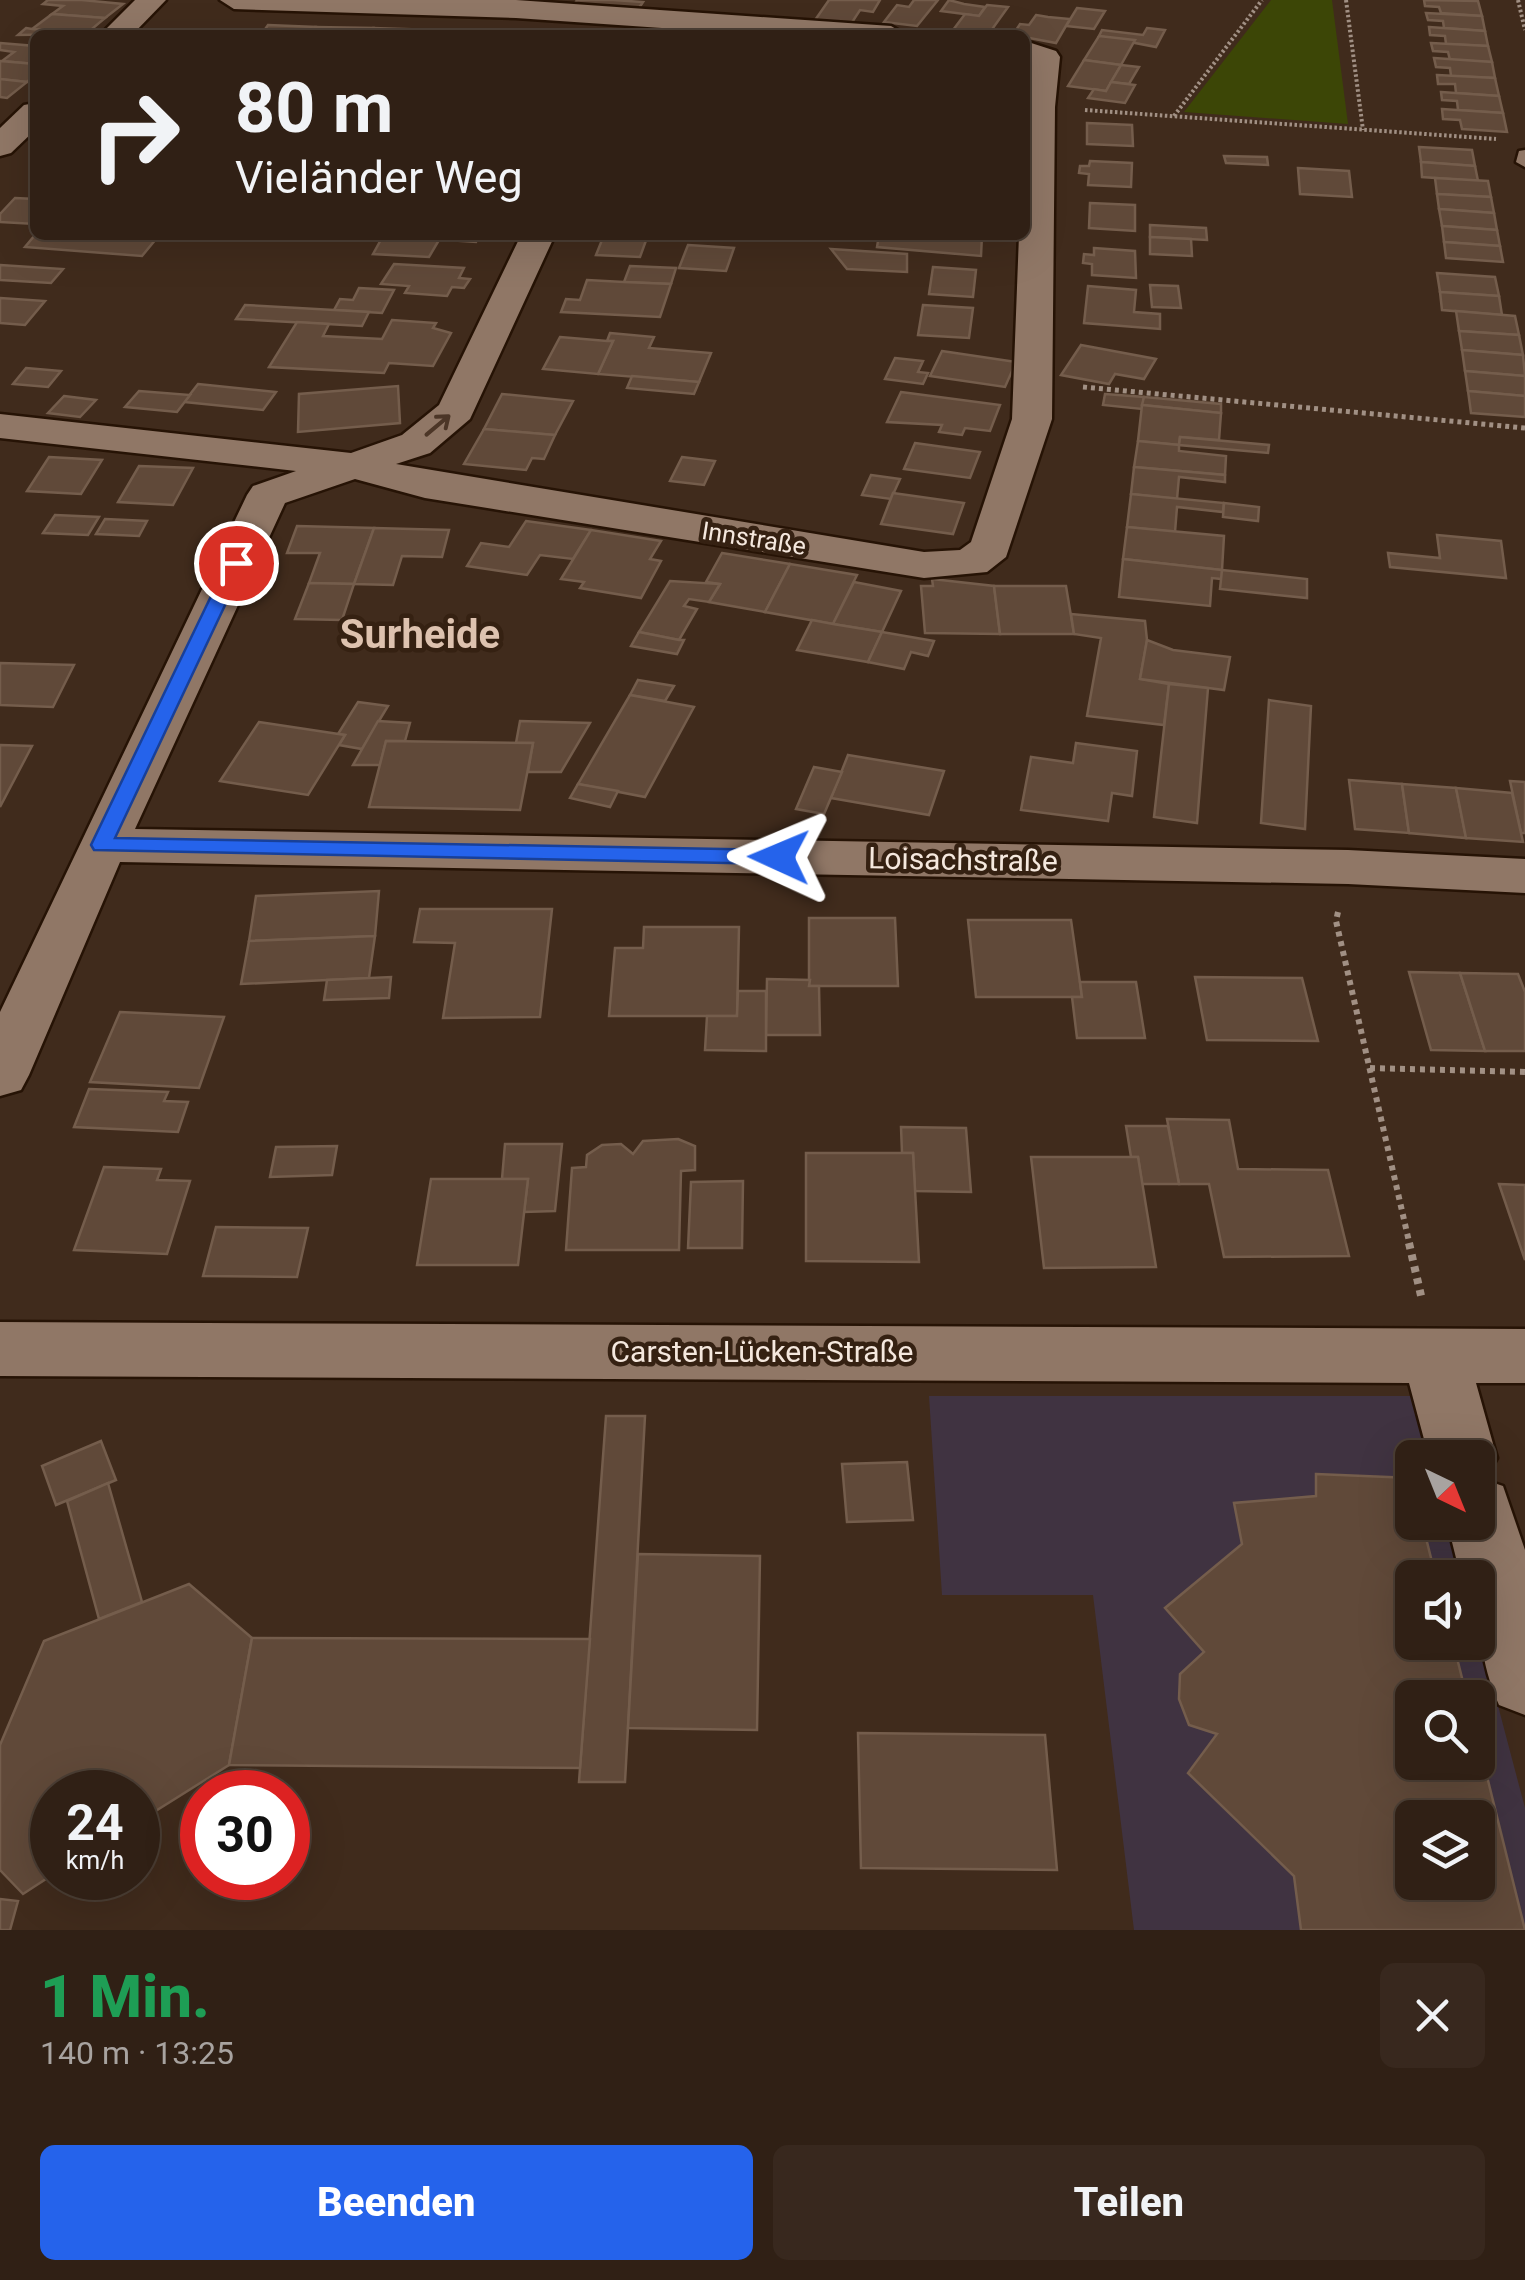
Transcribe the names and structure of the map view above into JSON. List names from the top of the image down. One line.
{"streets":{"street":["Innstraße","Loisachstraße","Carsten-Lücken-Straße"]},"districts":["Surheide"],"north":"bottom right","page":{"turn":["80 m","Vieländer Weg"],"speed":"24 km/h","limit":"30","heading":["1 Min.","140 m · 13:25"],"buttons":["Beenden","Teilen"]}}
